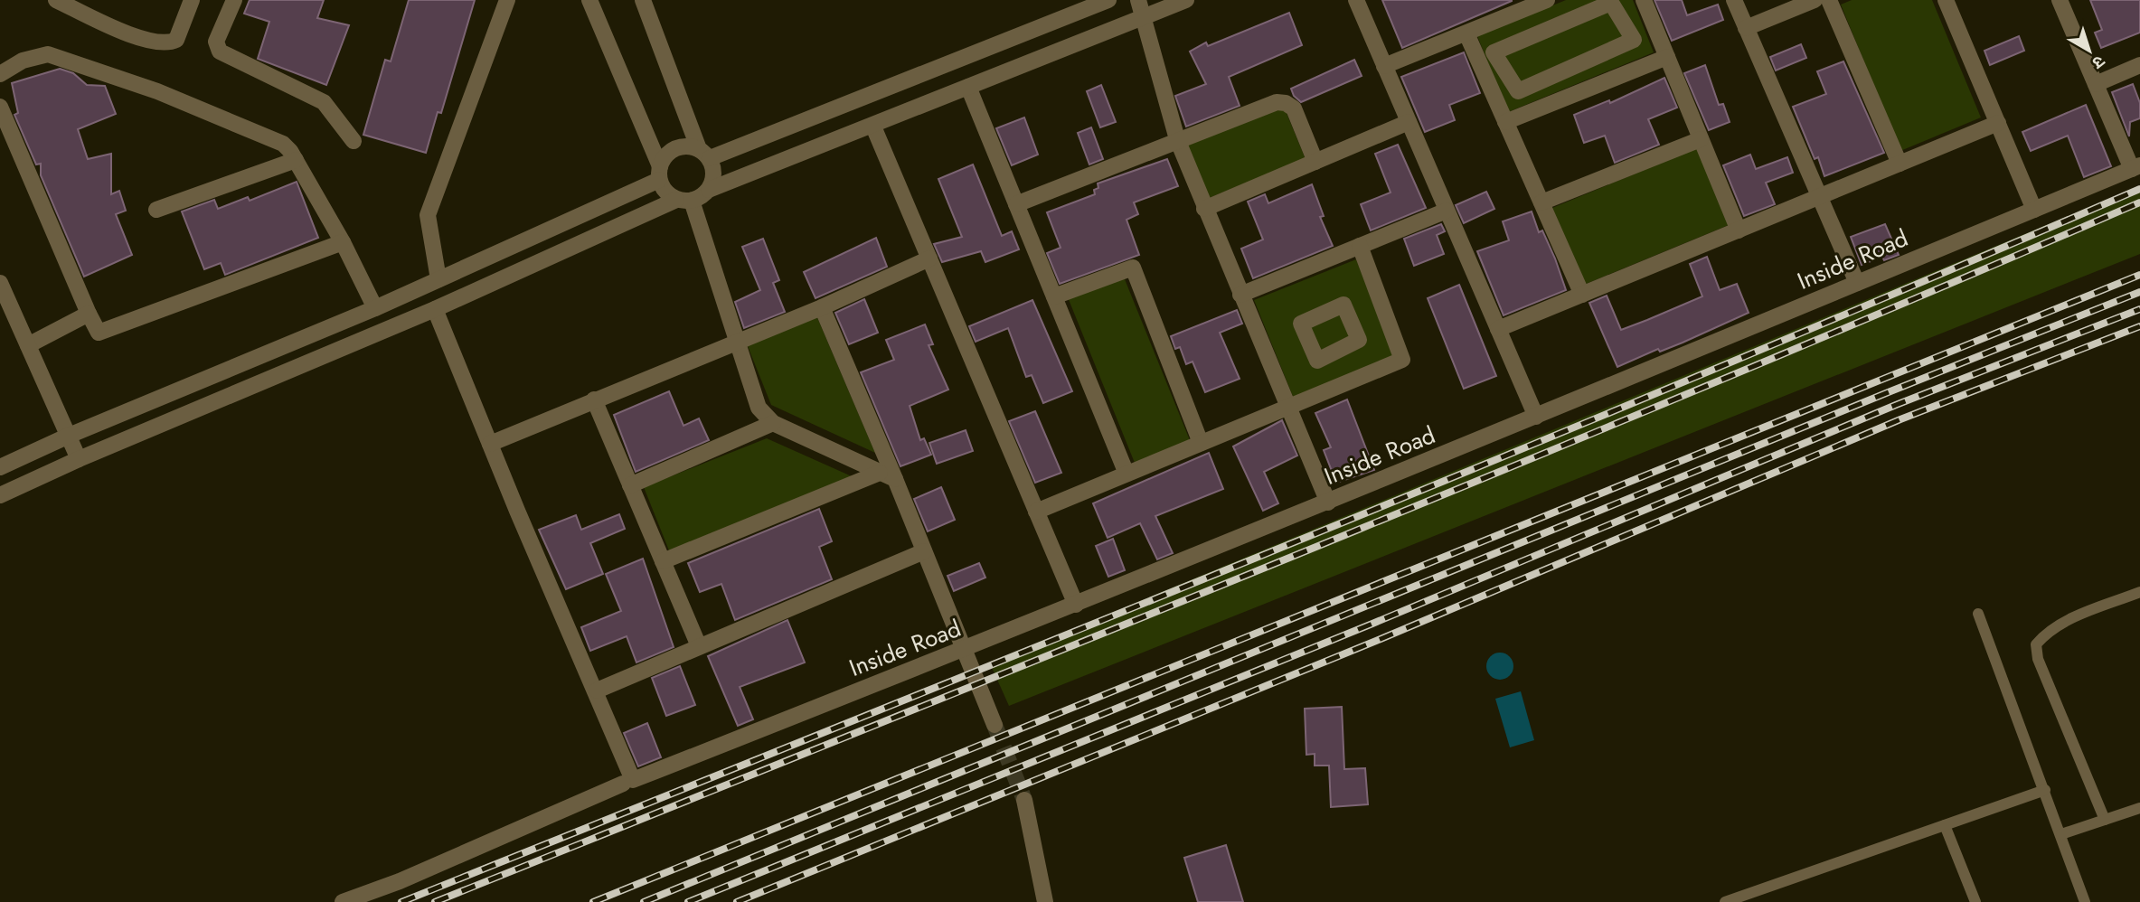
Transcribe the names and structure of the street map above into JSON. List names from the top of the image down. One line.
{"streets":{"street":["Inside Road"]},"north":"bottom right"}
